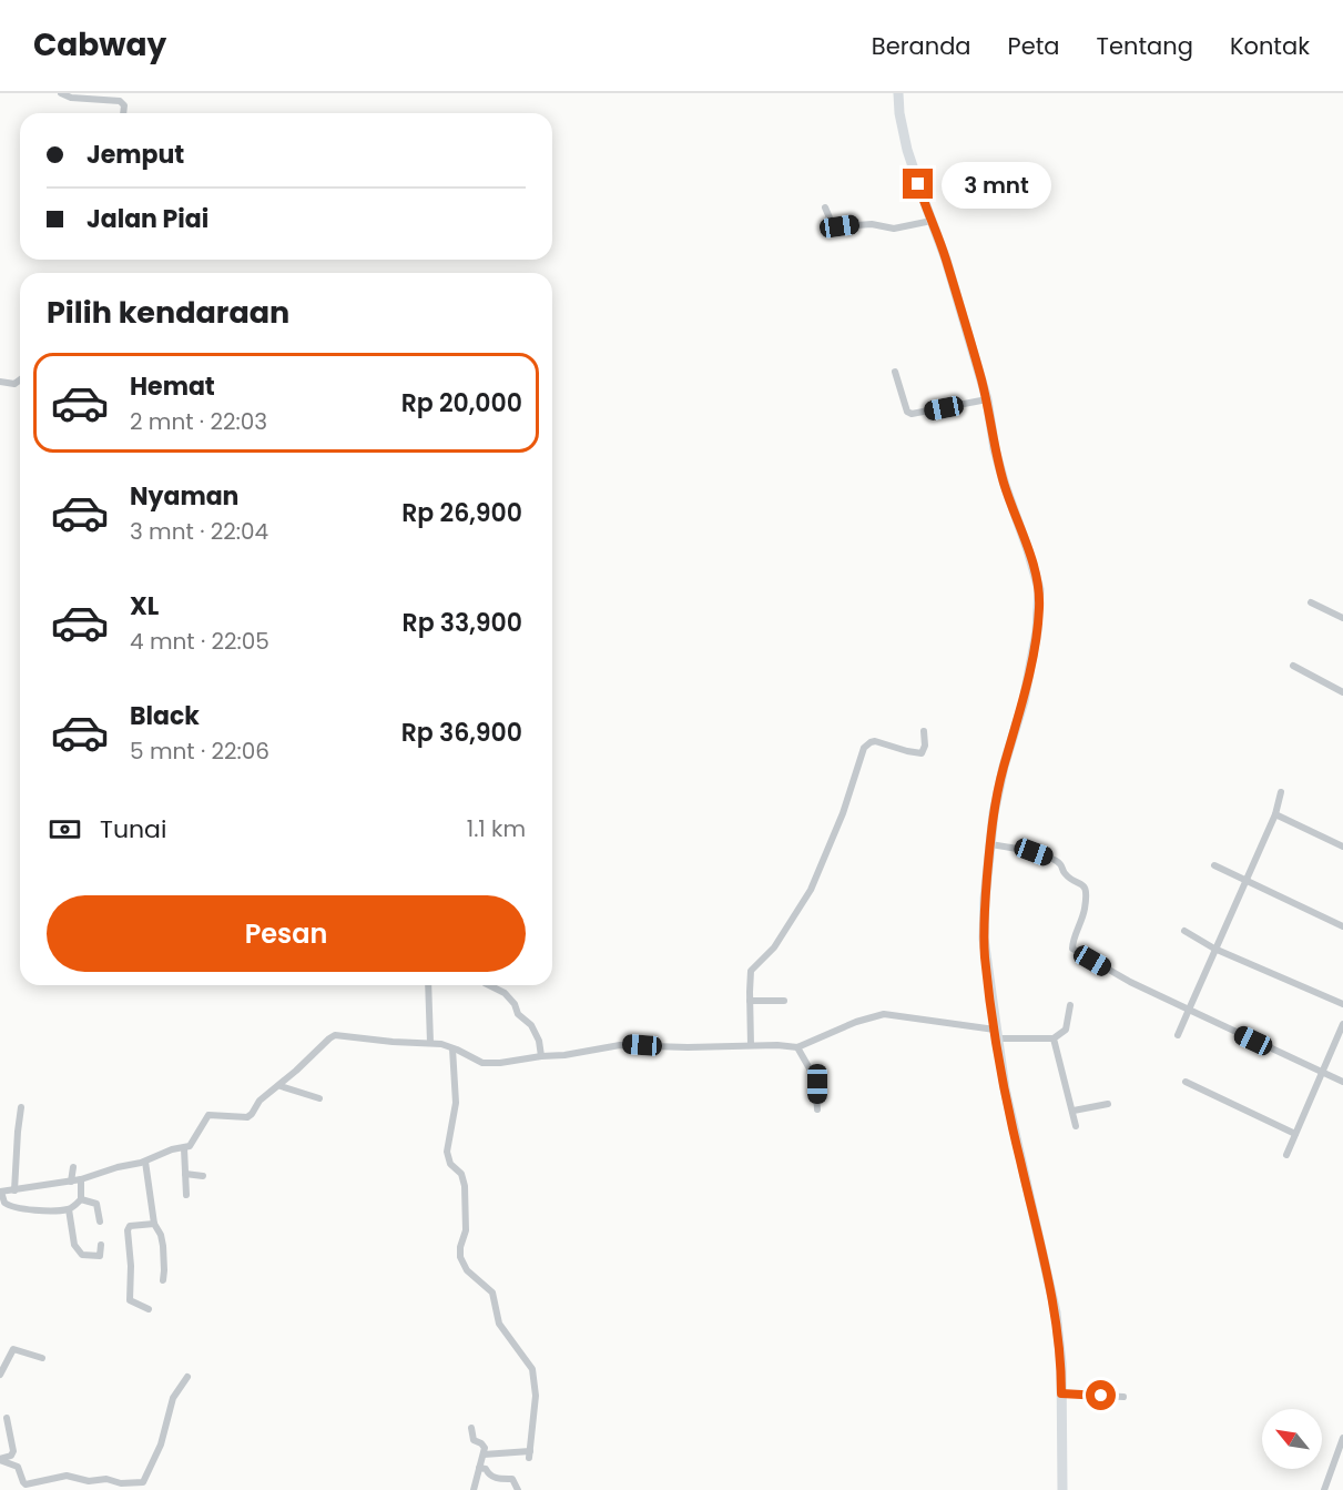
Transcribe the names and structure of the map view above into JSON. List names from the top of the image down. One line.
{"north":"top left","page":{"header":"Cabway","nav":["Beranda","Peta","Tentang","Kontak"],"banner":["Jemput","Jalan Piai"],"bubble":"3 mnt","heading":"Pilih kendaraan","list":[{"name":"Hemat","note":"2 mnt · 22:03","value":"Rp 20,000"},{"name":"Nyaman","note":"3 mnt · 22:04","value":"Rp 26,900"},{"name":"XL","note":"4 mnt · 22:05","value":"Rp 33,900"},{"name":"Black","note":"5 mnt · 22:06","value":"Rp 36,900"}],"pay":["Tunai","1.1 km"],"buttons":"Pesan"}}
